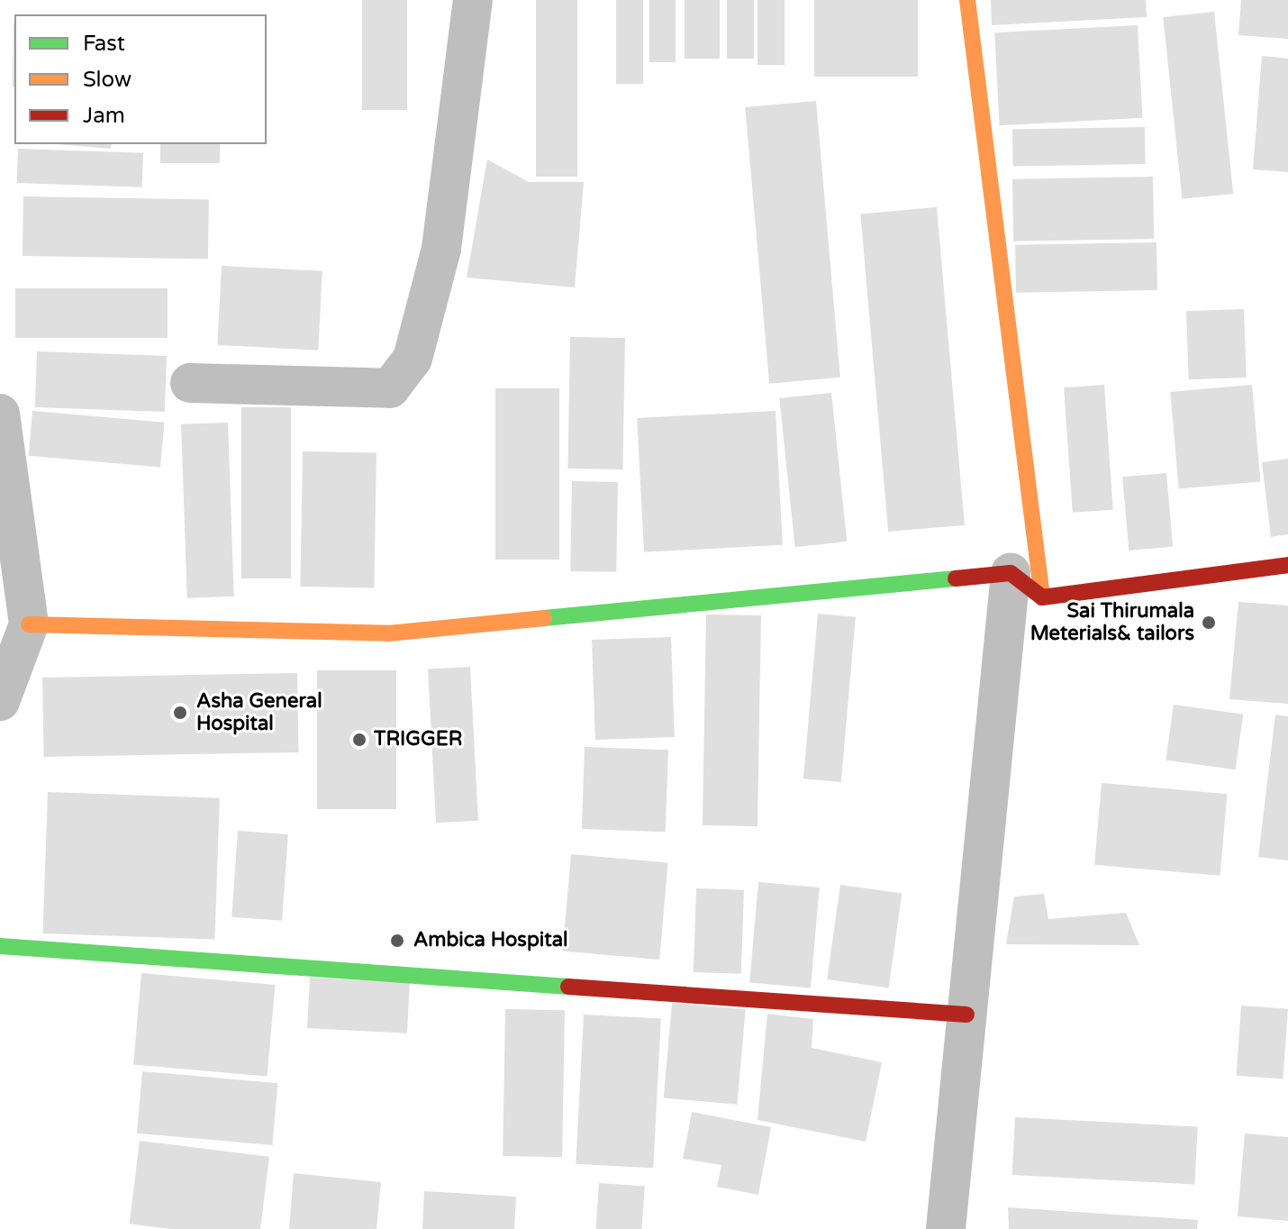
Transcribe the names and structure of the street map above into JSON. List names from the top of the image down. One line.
{"places":["Sai Thirumala Meterials& tailors","Asha General Hospital","TRIGGER","Ambica Hospital"],"legend":["Fast","Slow","Jam"]}
